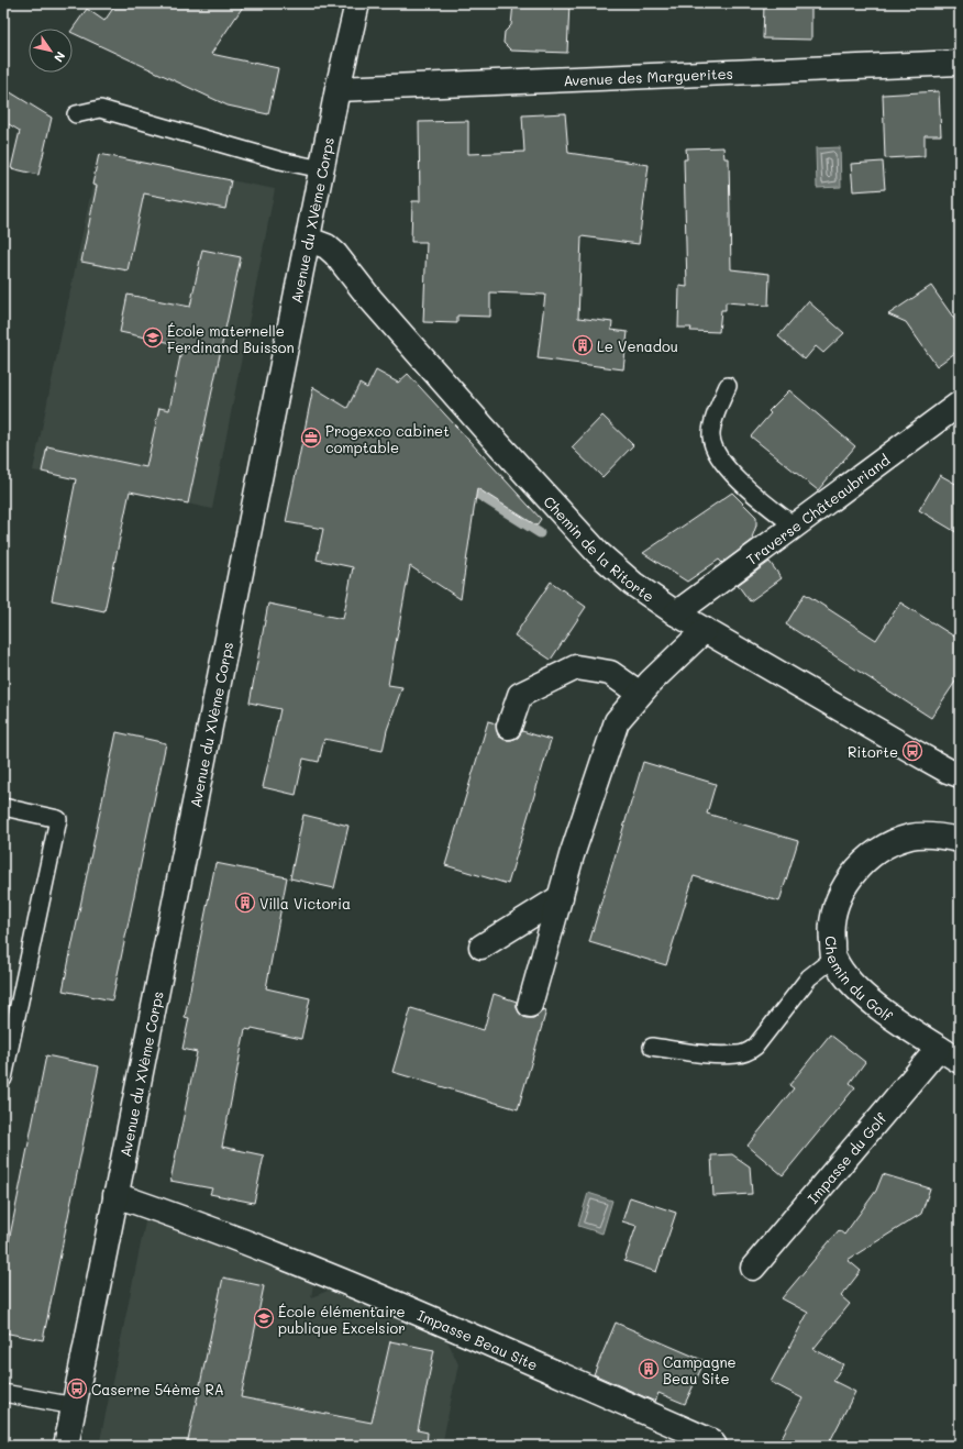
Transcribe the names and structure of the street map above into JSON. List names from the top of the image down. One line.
{"streets":{"street":["Avenue des Marguerites","Avenue du XVème Corps","Traverse Châteaubriand","Chemin de la Ritorte","Chemin du Golf","Impasse du Golf","Impasse Beau Site"]},"crossings":[["Avenue des Marguerites","Avenue du XVème Corps"],["Avenue du XVème Corps","Chemin de la Ritorte"],["Avenue du XVème Corps","Impasse Beau Site"],["Traverse Châteaubriand","Chemin de la Ritorte"],["Chemin du Golf","Impasse du Golf"]],"places":{"school or university":["École maternelle Ferdinand Buisson","École élémentaire publique Excelsior"],"building":["Le Venadou","Villa Victoria","Campagne Beau Site"],"office":["Progexco cabinet comptable"],"bus stop":["Ritorte","Caserne 54ème RA"]},"north":"bottom right"}
